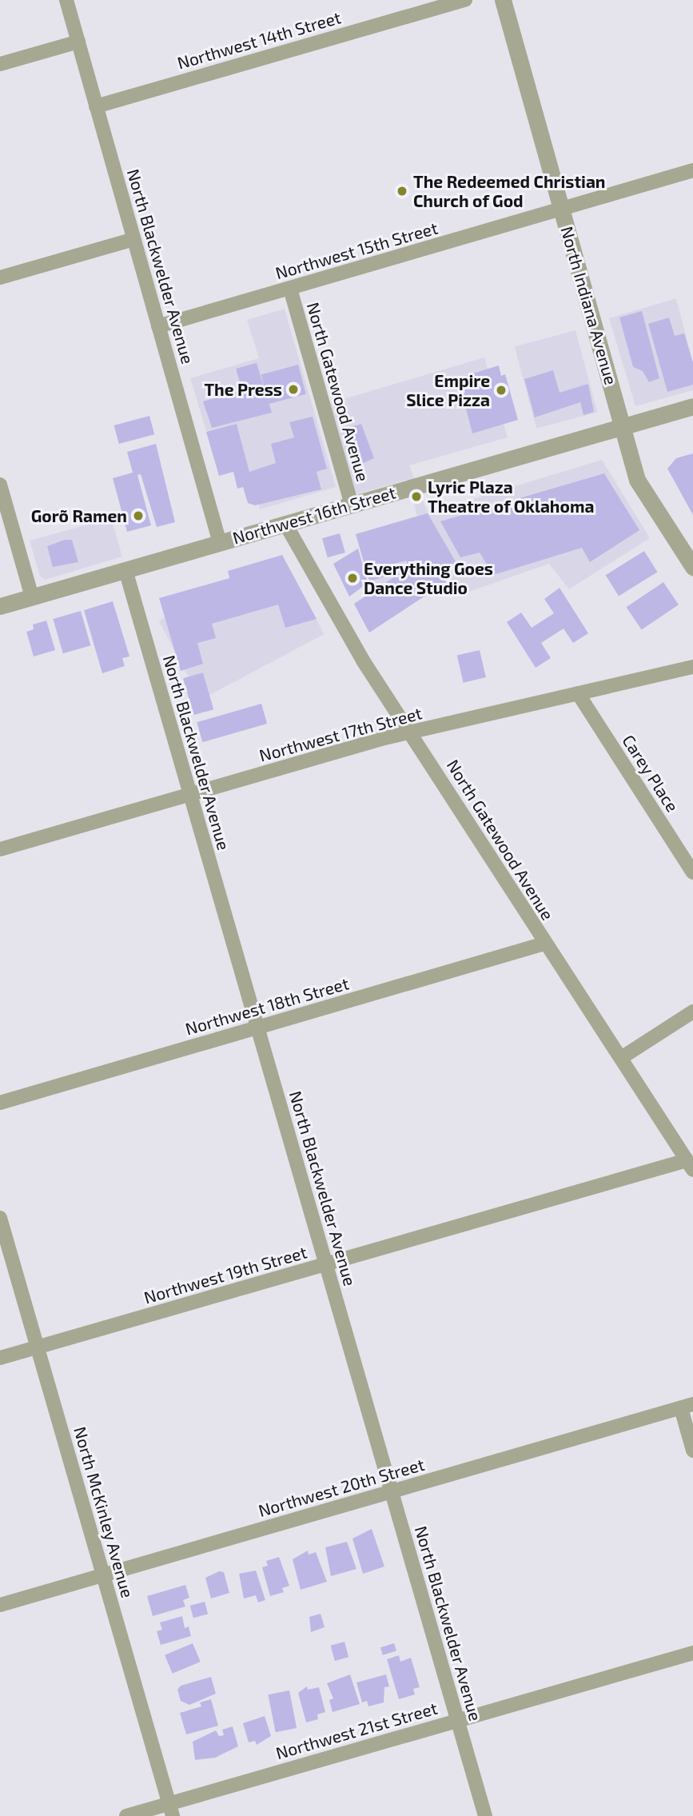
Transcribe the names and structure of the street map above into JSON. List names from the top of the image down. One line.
{"streets":{"street":["Northwest 14th Street","Northwest 15th Street","North Blackwelder Avenue","North Indiana Avenue","North Gatewood Avenue","Northwest 16th Street","Northwest 17th Street","Carey Place","Northwest 18th Street","Northwest 19th Street","Northwest 20th Street","North McKinley Avenue","Northwest 21st Street"]},"crossings":[["Northwest 14th Street","North Blackwelder Avenue"],["Northwest 15th Street","North Blackwelder Avenue"],["Northwest 15th Street","North Indiana Avenue"],["Northwest 15th Street","North Gatewood Avenue"],["North Blackwelder Avenue","Northwest 16th Street"],["North Blackwelder Avenue","Northwest 17th Street"],["North Blackwelder Avenue","Northwest 18th Street"],["North Blackwelder Avenue","Northwest 19th Street"],["North Blackwelder Avenue","Northwest 20th Street"],["North Blackwelder Avenue","Northwest 21st Street"],["North Indiana Avenue","Northwest 16th Street"],["North Gatewood Avenue","Northwest 16th Street"],["North Gatewood Avenue","Northwest 17th Street"],["North Gatewood Avenue","Northwest 18th Street"],["North Gatewood Avenue","Northwest 19th Street"],["Northwest 17th Street","Carey Place"],["Northwest 19th Street","North McKinley Avenue"],["Northwest 20th Street","North McKinley Avenue"],["North McKinley Avenue","Northwest 21st Street"]],"places":["The Redeemed Christian Church of God","The Press","Empire Slice Pizza","Lyric Plaza Theatre of Oklahoma","Gorõ Ramen","Everything Goes Dance Studio"]}
